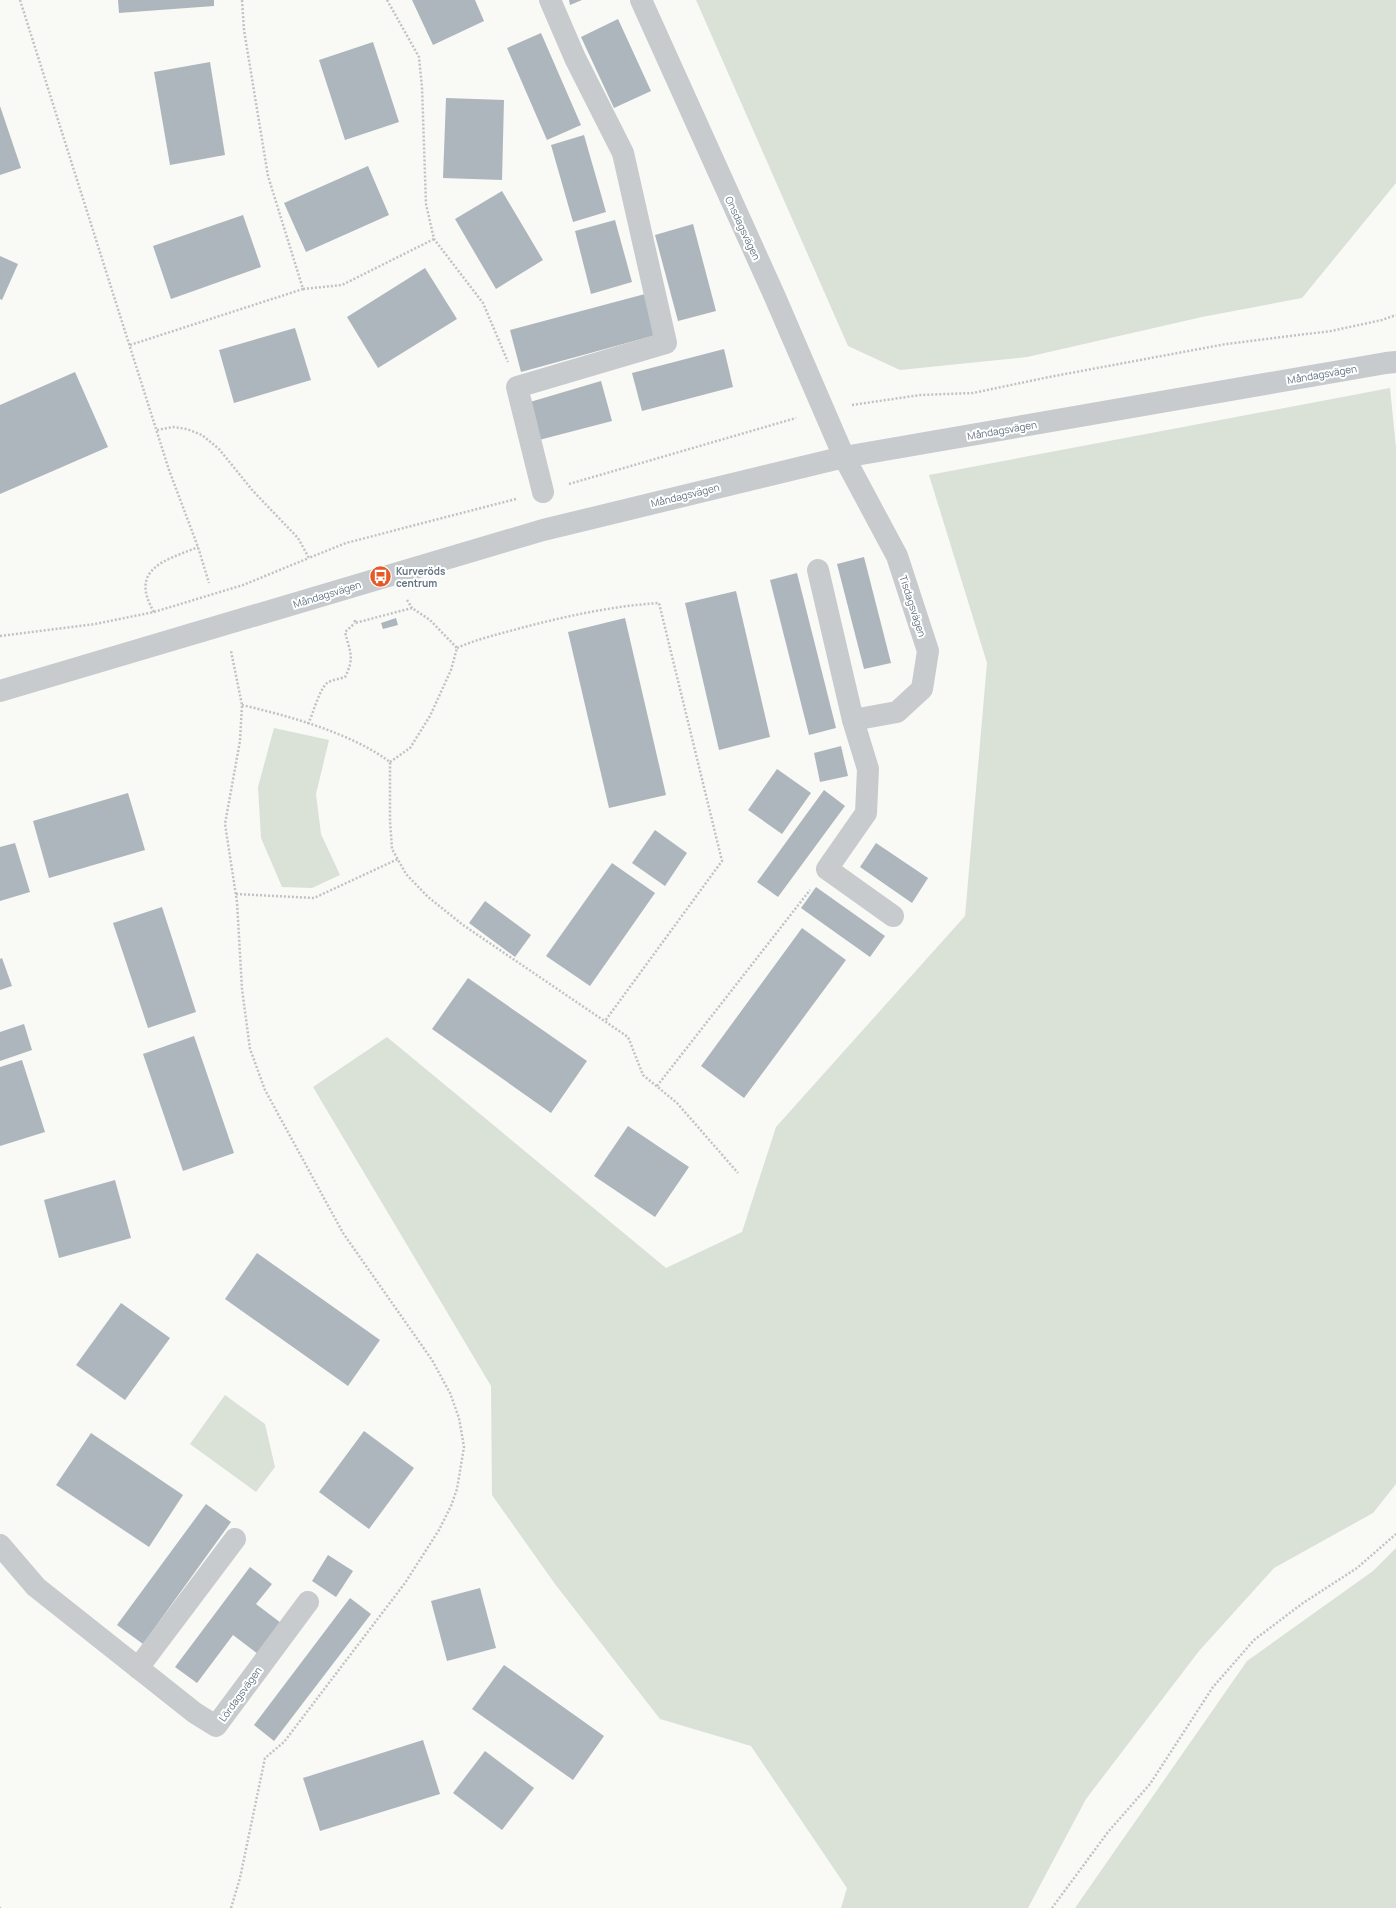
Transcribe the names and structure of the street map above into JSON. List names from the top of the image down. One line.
{"streets":{"street":["Onsdagsvägen","Måndagsvägen","Tisdagsvägen","Lördagsvägen"]},"crossings":[["Onsdagsvägen","Måndagsvägen"],["Onsdagsvägen","Tisdagsvägen"],["Måndagsvägen","Tisdagsvägen"]],"places":{"bus stop":["Kurveröds centrum"]}}
